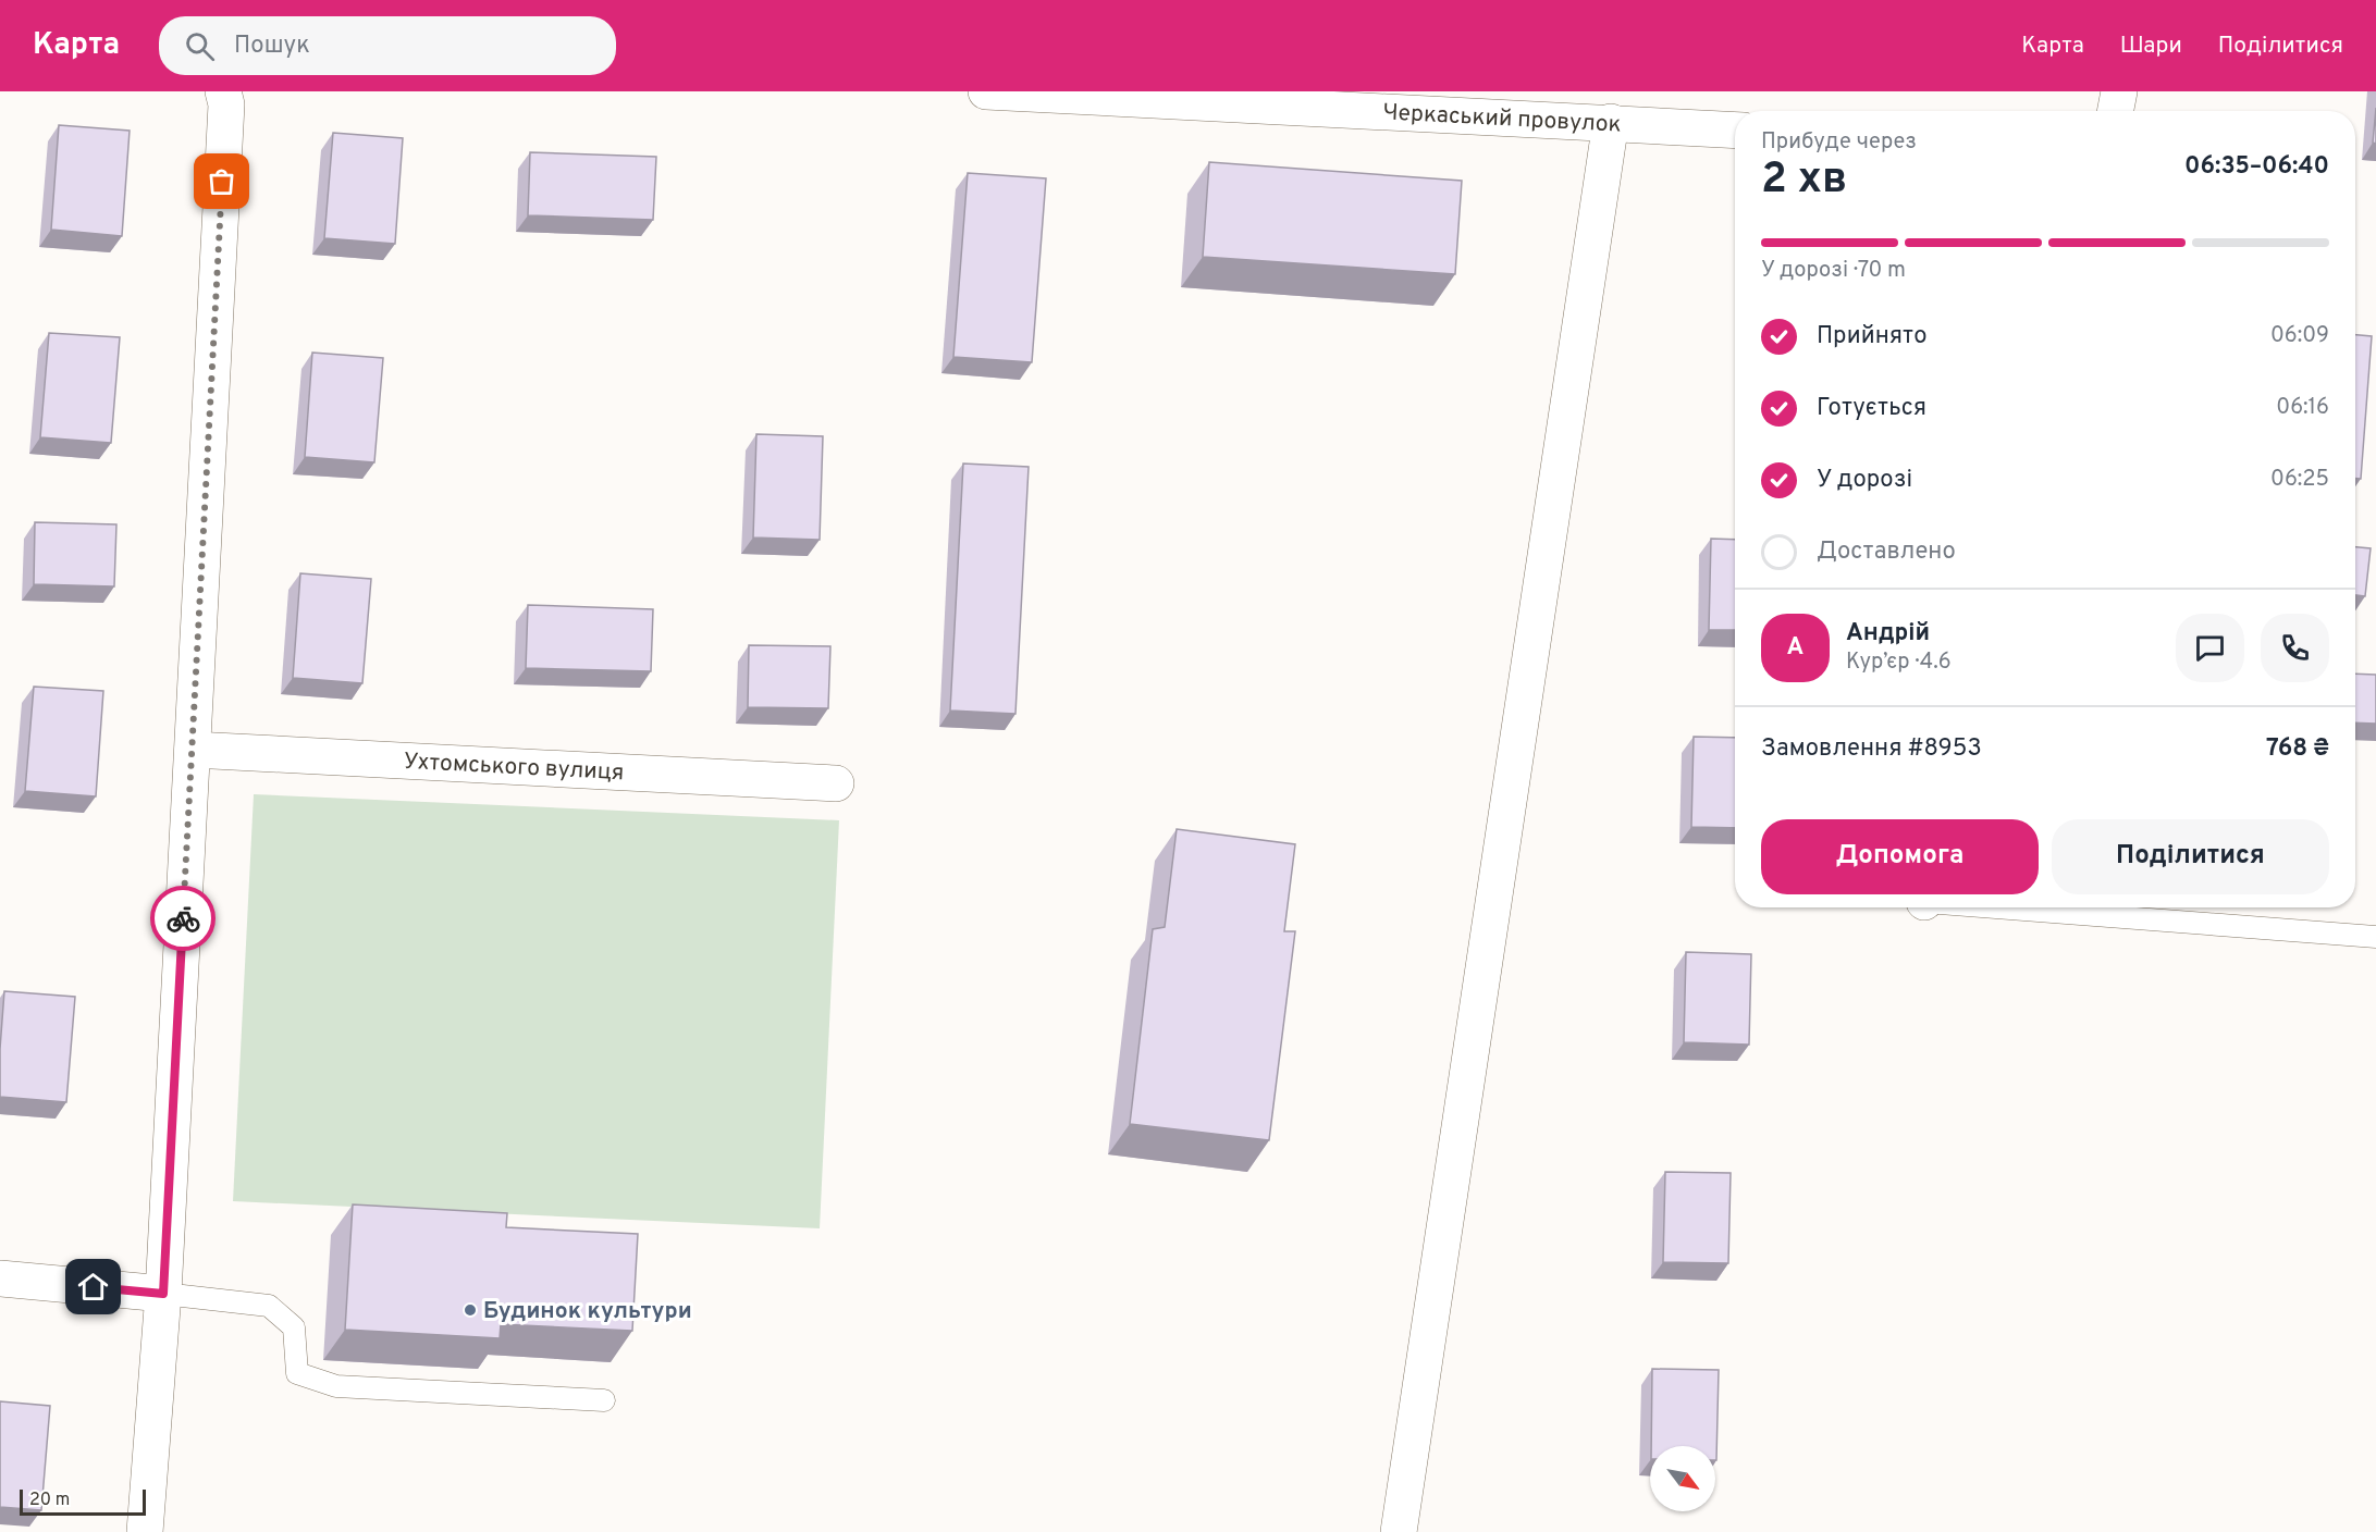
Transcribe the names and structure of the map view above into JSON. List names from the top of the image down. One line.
{"streets":{"street":["Черкаський провулок","Ухтомського вулиця"]},"places":["Будинок культури"],"scale_bar":"20 m","north":"bottom right","page":{"header":"Карта","search":"Пошук","nav":["Карта","Шари","Поділитися"],"heading":["2 хв","Прибуде через","06:35–06:40"],"panel":["Андрій","Кур’єр · 4.6","Замовлення #8953","768 ₴"],"bar":"У дорозі · 70 m","list":[["Прийнято","06:09"],["Готується","06:16"],["У дорозі","06:25"],"Доставлено"],"round":"А","buttons":["Допомога","Поділитися"],"scale":"20 m"}}
